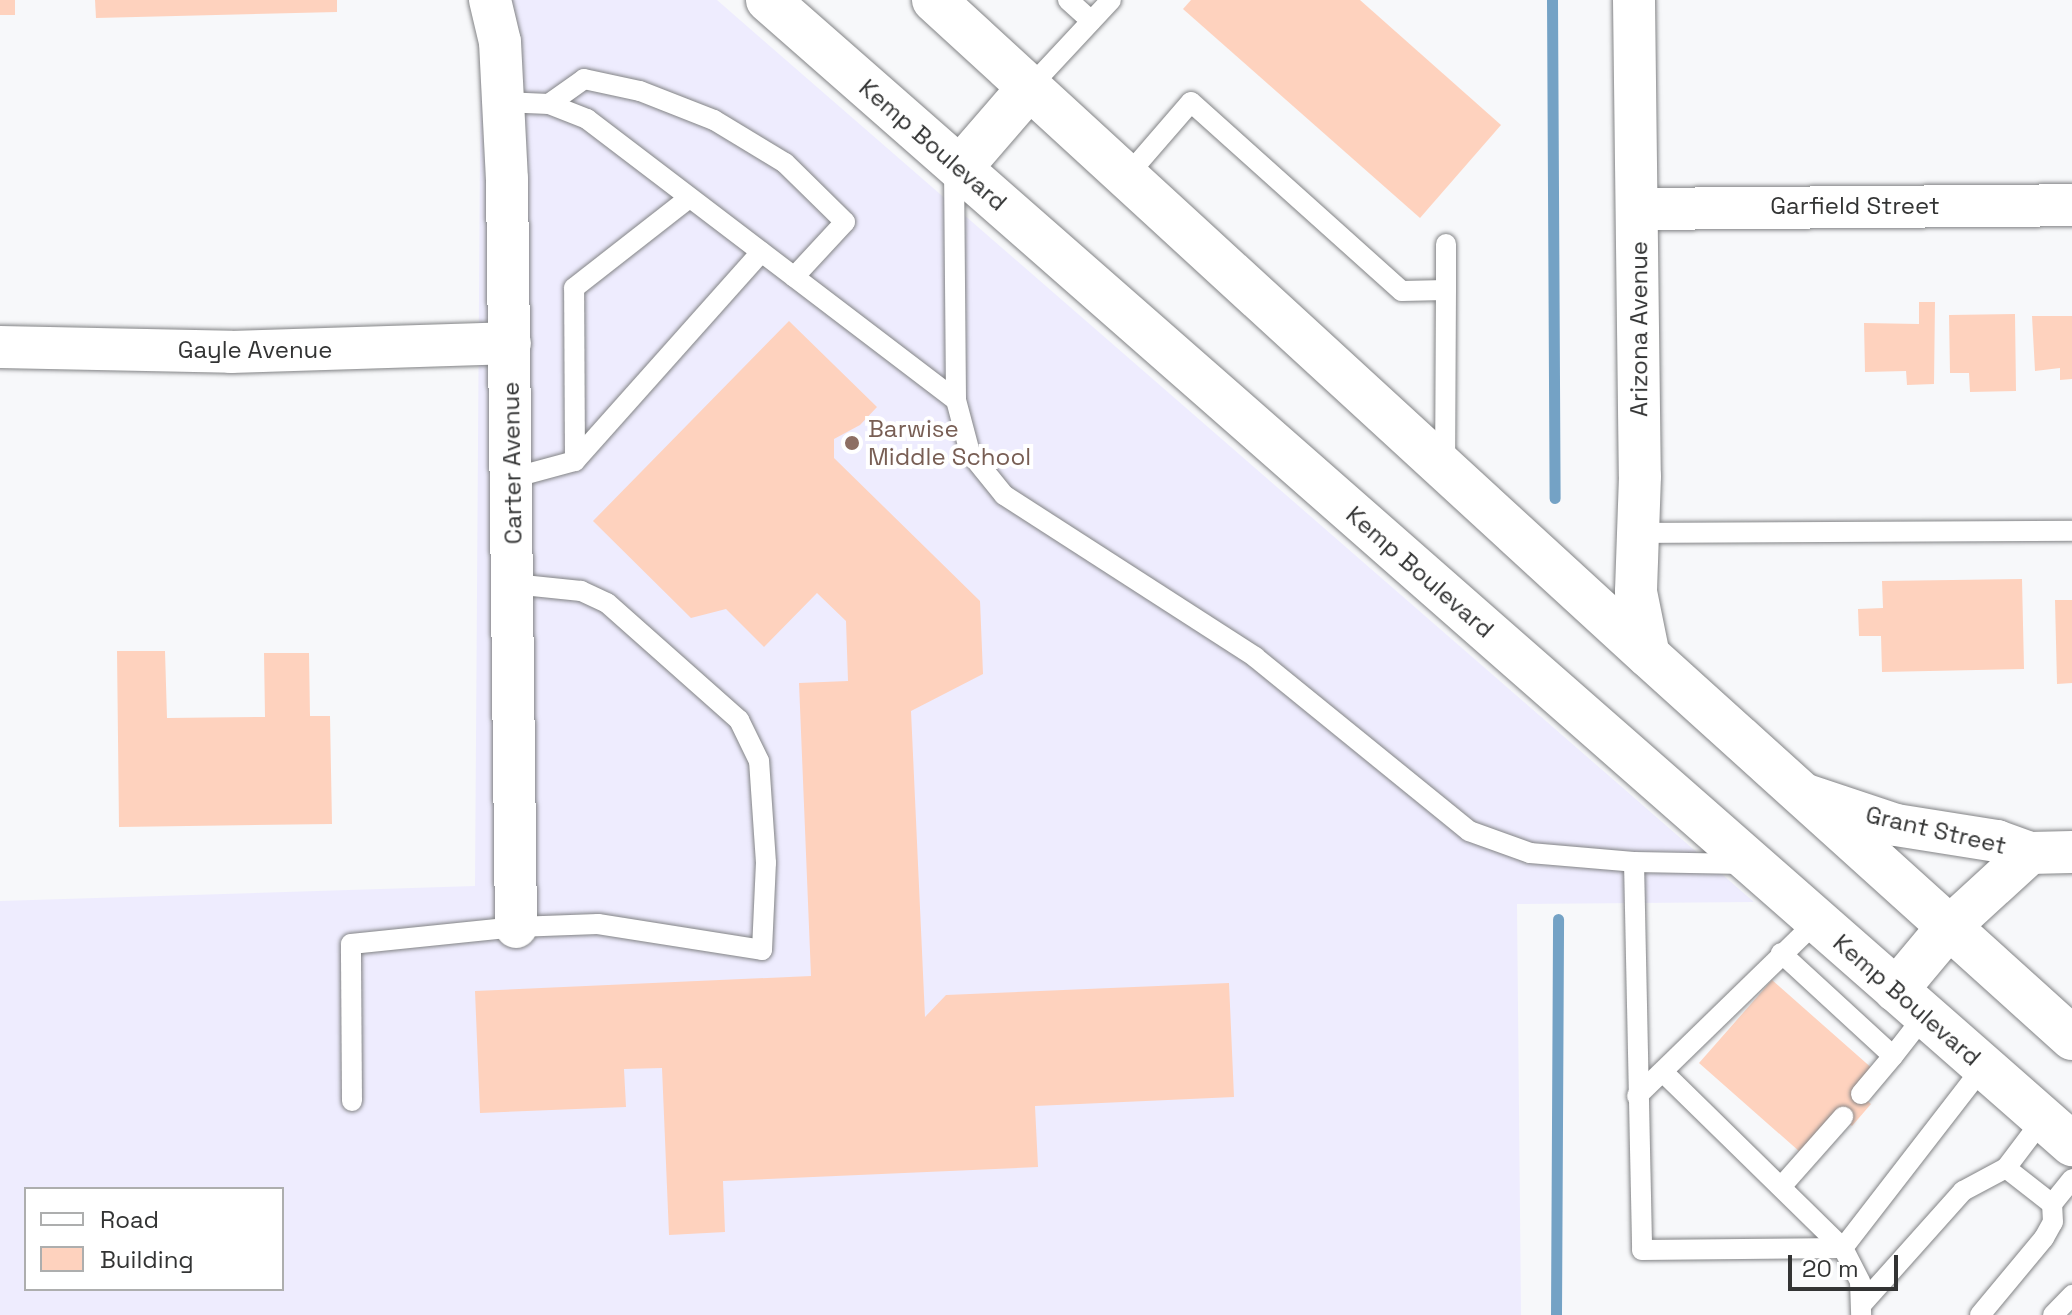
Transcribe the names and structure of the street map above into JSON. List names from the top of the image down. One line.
{"streets":{"main road":["Kemp Boulevard"],"street":["Garfield Street","Arizona Avenue","Gayle Avenue","Carter Avenue","Grant Street"]},"crossings":[["Garfield Street","Arizona Avenue"],["Gayle Avenue","Carter Avenue"]],"places":["Barwise Middle School"],"legend":["Road","Building"],"scale_bar":"20 m"}
